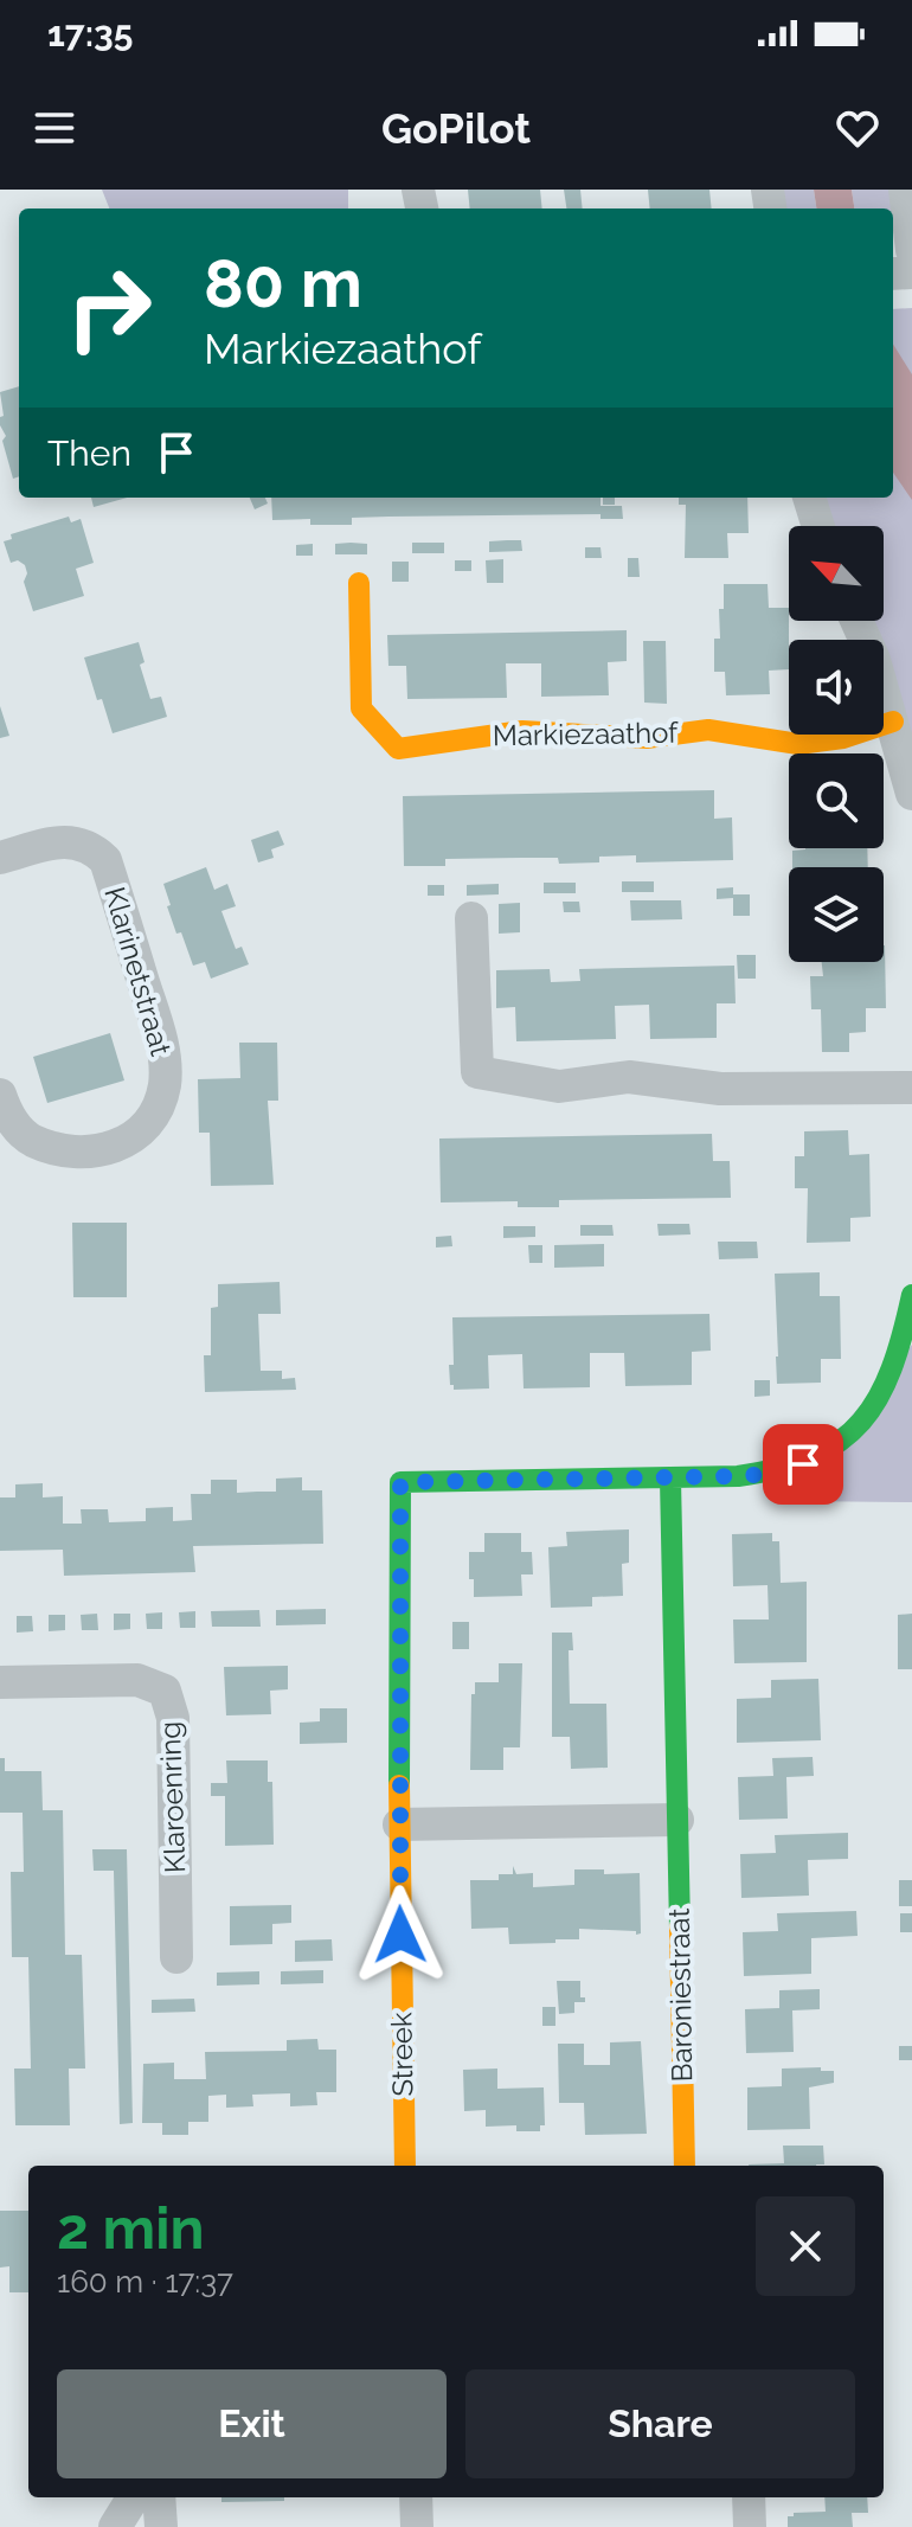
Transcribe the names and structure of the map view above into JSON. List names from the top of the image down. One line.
{"streets":{"street":["Markiezaathof","Klarinetstraat","Klaroenring","Baroniestraat","Streek"]},"crossings":[["Baroniestraat","Streek"]],"north":"top left","page":{"status":"17:35","header":"GoPilot","turn":["80 m","Markiezaathof"],"then":"Then","heading":["2 min","160 m · 17:37"],"buttons":["Exit","Share"]}}
